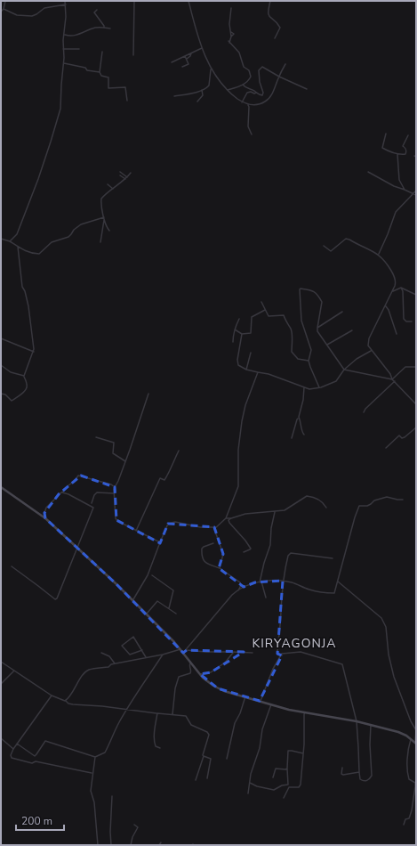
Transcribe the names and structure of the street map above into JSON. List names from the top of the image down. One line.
{"districts":["KIRYAGONJA"],"scale_bar":"200 m"}
